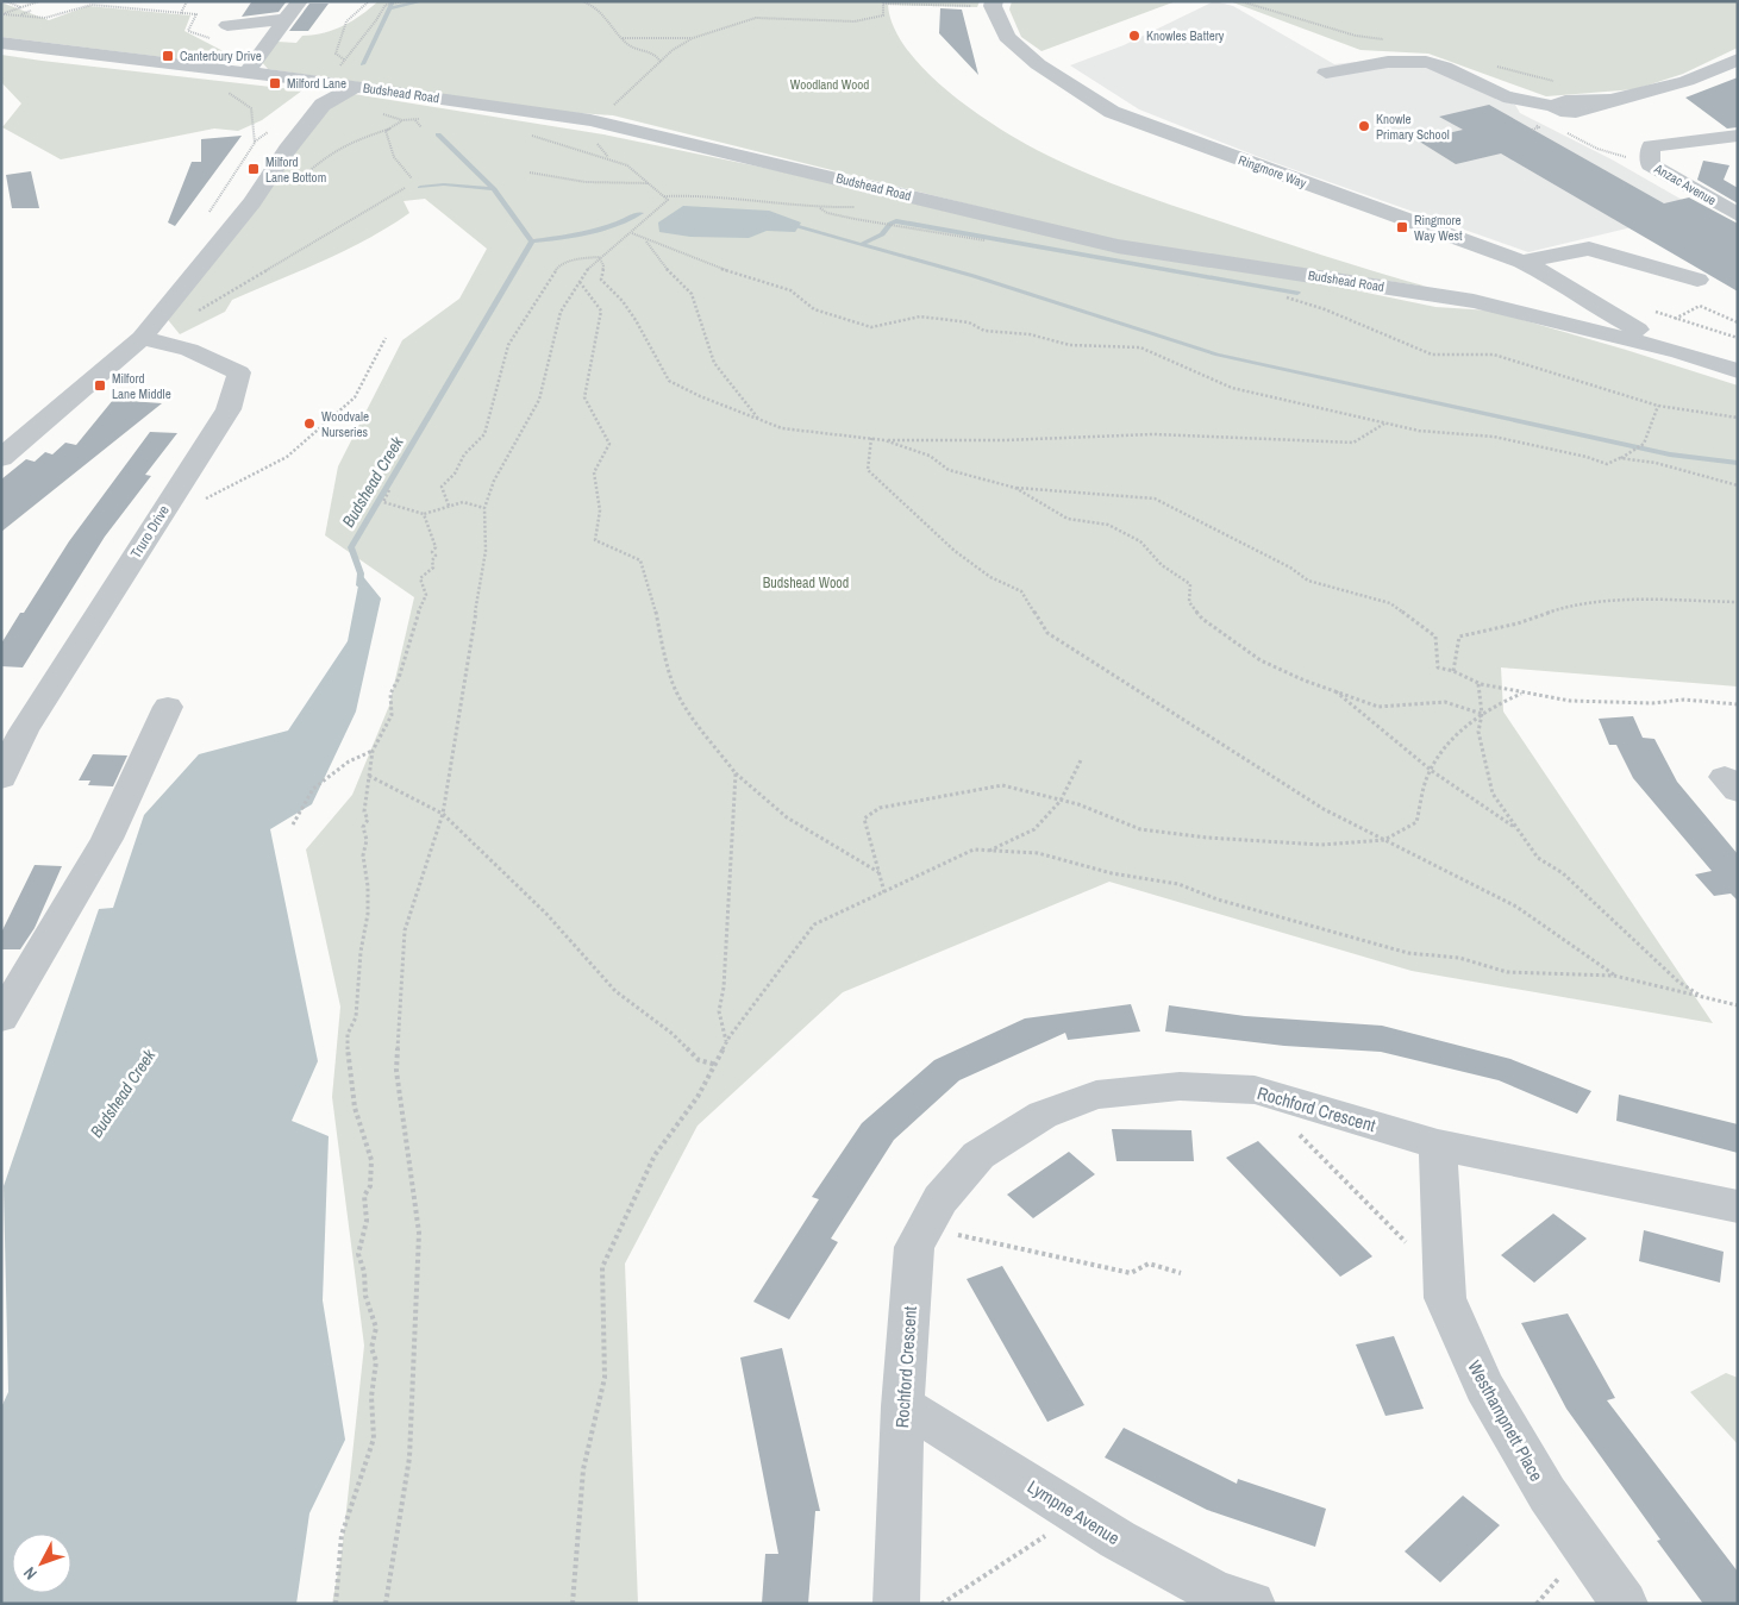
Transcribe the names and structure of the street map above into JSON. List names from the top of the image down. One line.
{"streets":{"street":["Budshead Road","Ringmore Way","Anzac Avenue","Truro Drive","Rochford Crescent","Westhampnett Place","Lympne Avenue"]},"crossings":[["Budshead Road","Ringmore Way"],["Rochford Crescent","Westhampnett Place"],["Rochford Crescent","Lympne Avenue"]],"water":["Budshead Creek"],"parks":["Woodland Wood","Budshead Wood"],"places":{"other":["Knowles Battery","Knowle Primary School","Woodvale Nurseries"],"transit":["Canterbury Drive","Milford Lane","Milford Lane Bottom","Ringmore Way West","Milford Lane Middle"]},"north":"bottom left"}
